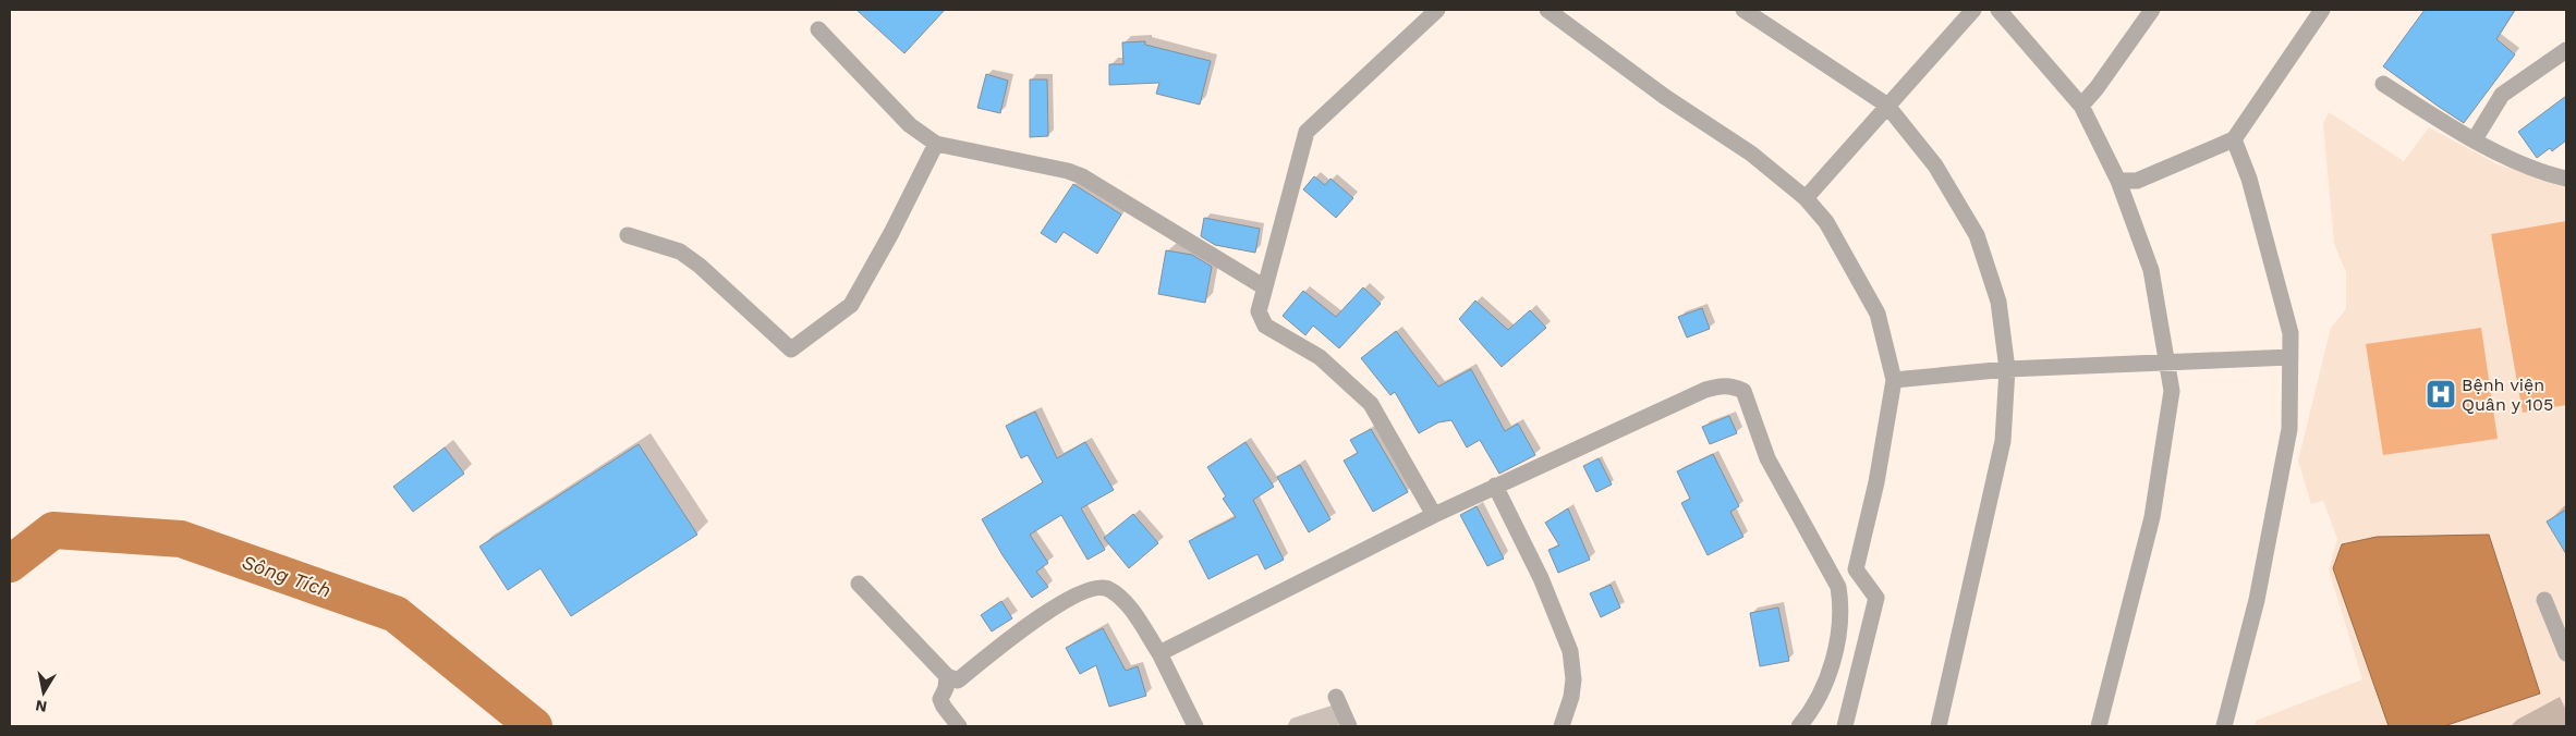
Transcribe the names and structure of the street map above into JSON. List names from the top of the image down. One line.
{"water":["Sông Tích"],"places":{"hospital":["Bệnh viện Quân y 105"]},"north":"bottom"}
